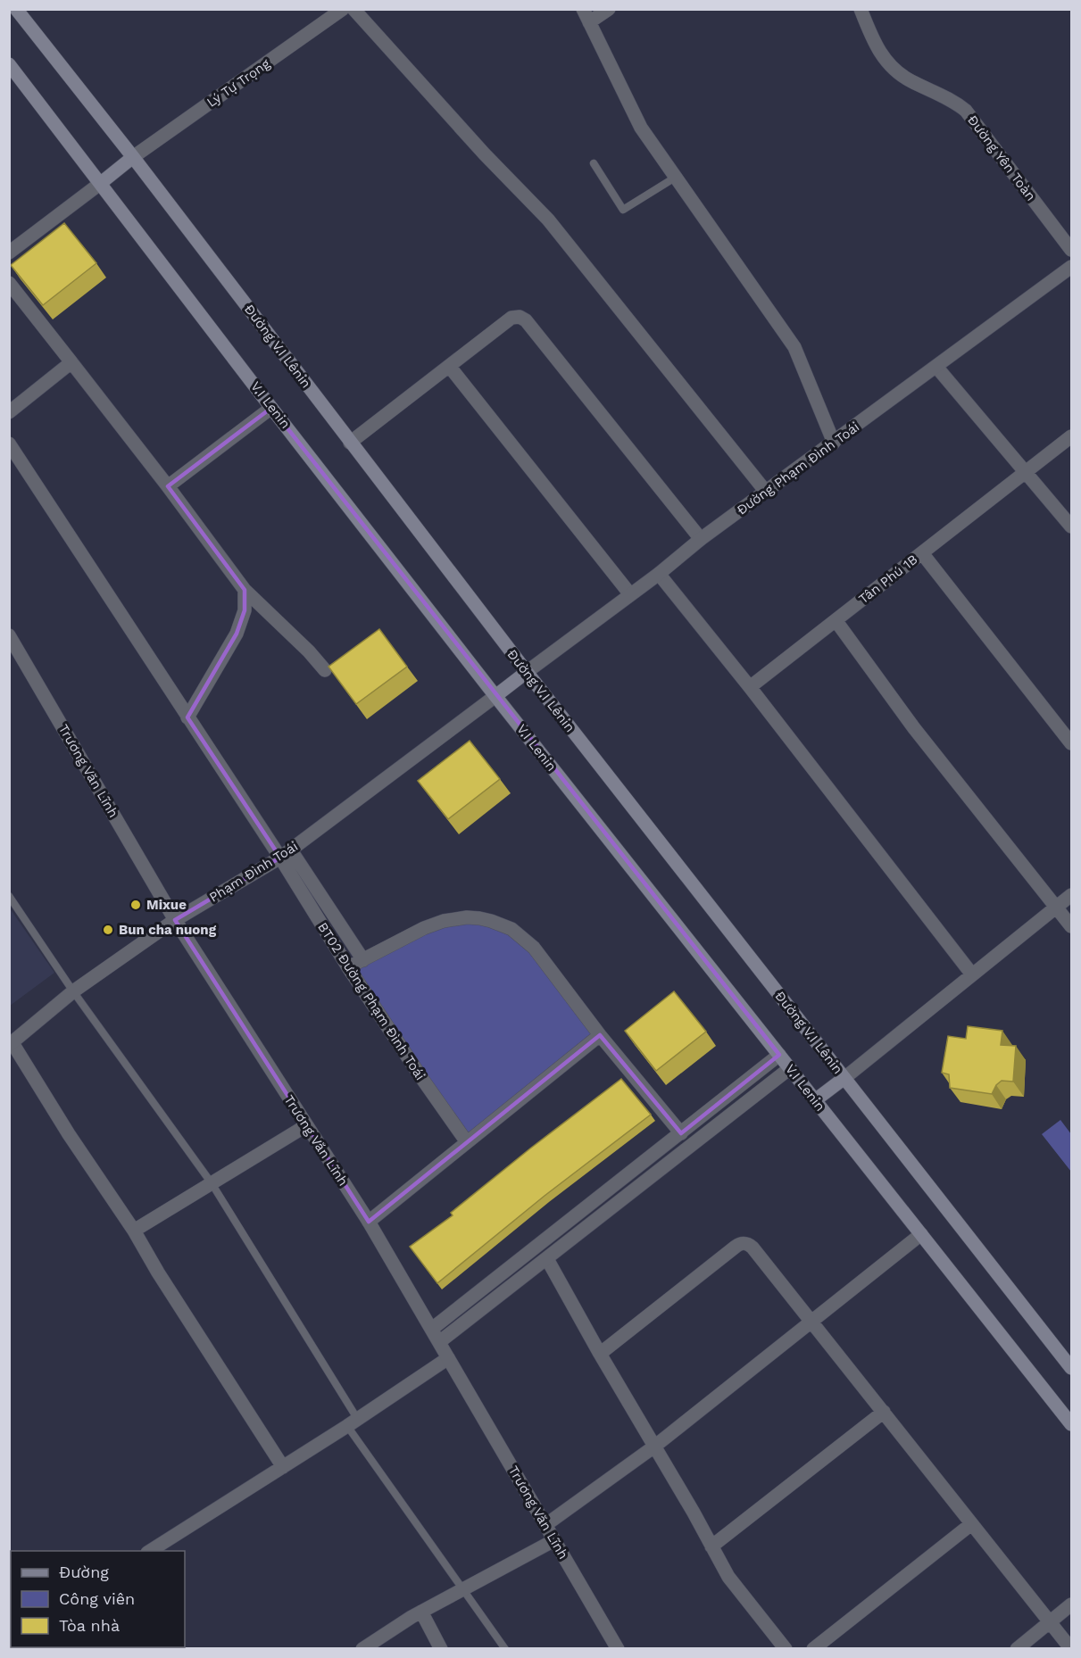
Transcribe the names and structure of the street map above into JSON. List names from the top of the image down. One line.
{"streets":{"main road":["Đường V.I Lênin","V.I Lenin"],"street":["Lý Tự Trọng","Đường Yên Toàn","Đường Phạm Đình Toái","Tân Phú 1B","Trương Văn Lĩnh","Phạm Đình Toái","BT02 Đường Phạm Đình Toái"]},"crossings":[["Lý Tự Trọng","Đường V.I Lênin"],["Đường V.I Lênin","Đường Phạm Đình Toái"],["V.I Lenin","Phạm Đình Toái"],["Trương Văn Lĩnh","Phạm Đình Toái"],["Phạm Đình Toái","BT02 Đường Phạm Đình Toái"]],"places":["Mixue","Bun cha nuong"],"legend":["Đường","Công viên","Tòa nhà"]}
